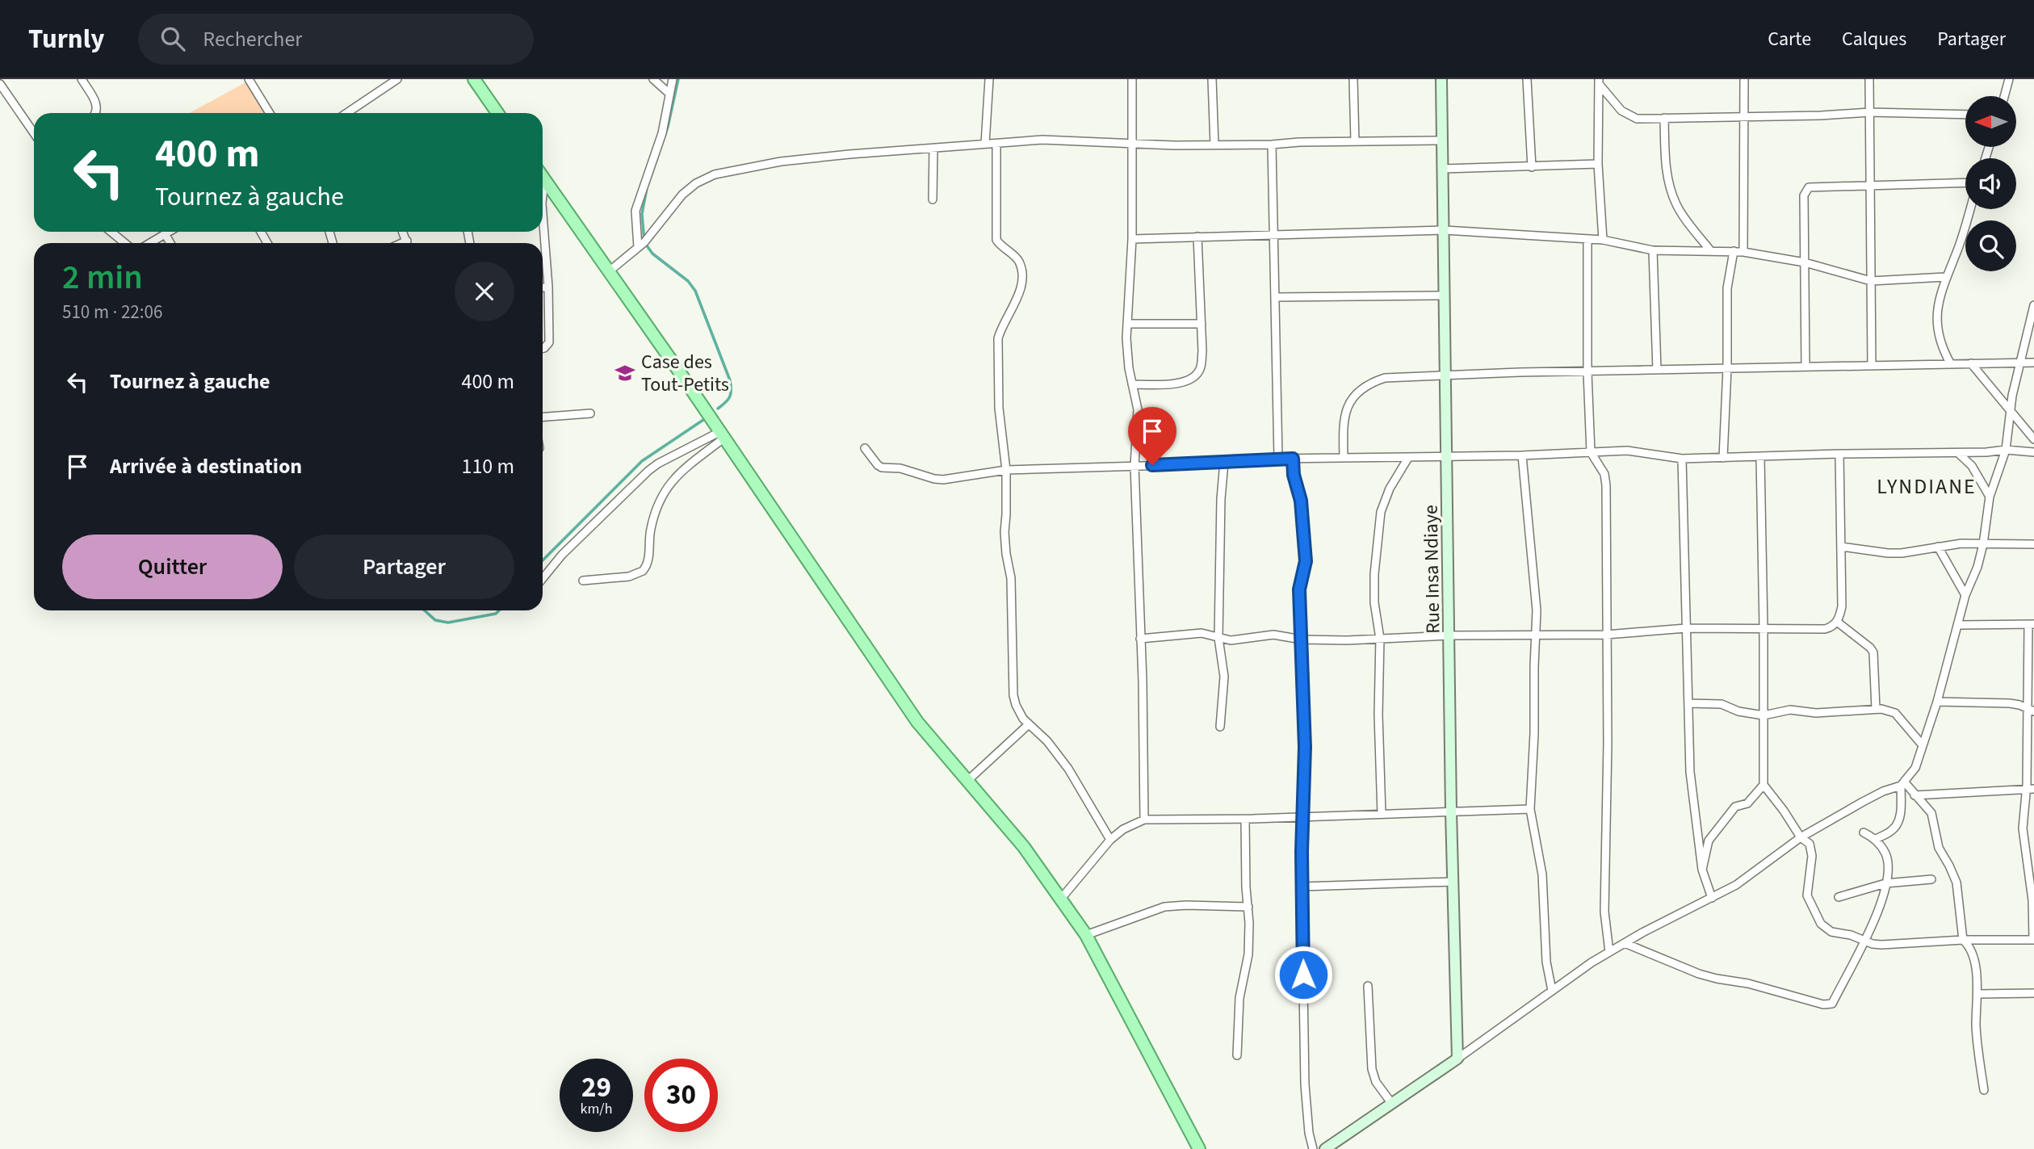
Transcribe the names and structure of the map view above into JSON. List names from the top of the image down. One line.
{"streets":{"main road":["Rue Insa Ndiaye"]},"districts":["LYNDIANE"],"places":{"school or university":["Case des Tout-Petits"]},"north":"left","page":{"header":"Turnly","search":"Rechercher","nav":["Carte","Calques","Partager"],"turn":["400 m","Tournez à gauche"],"heading":["2 min","510 m · 22:06"],"list":[{"name":"Tournez à gauche","value":"400 m"},{"name":"Arrivée à destination","value":"110 m"}],"buttons":["Quitter","Partager"],"speed":"29 km/h","limit":"30"}}
